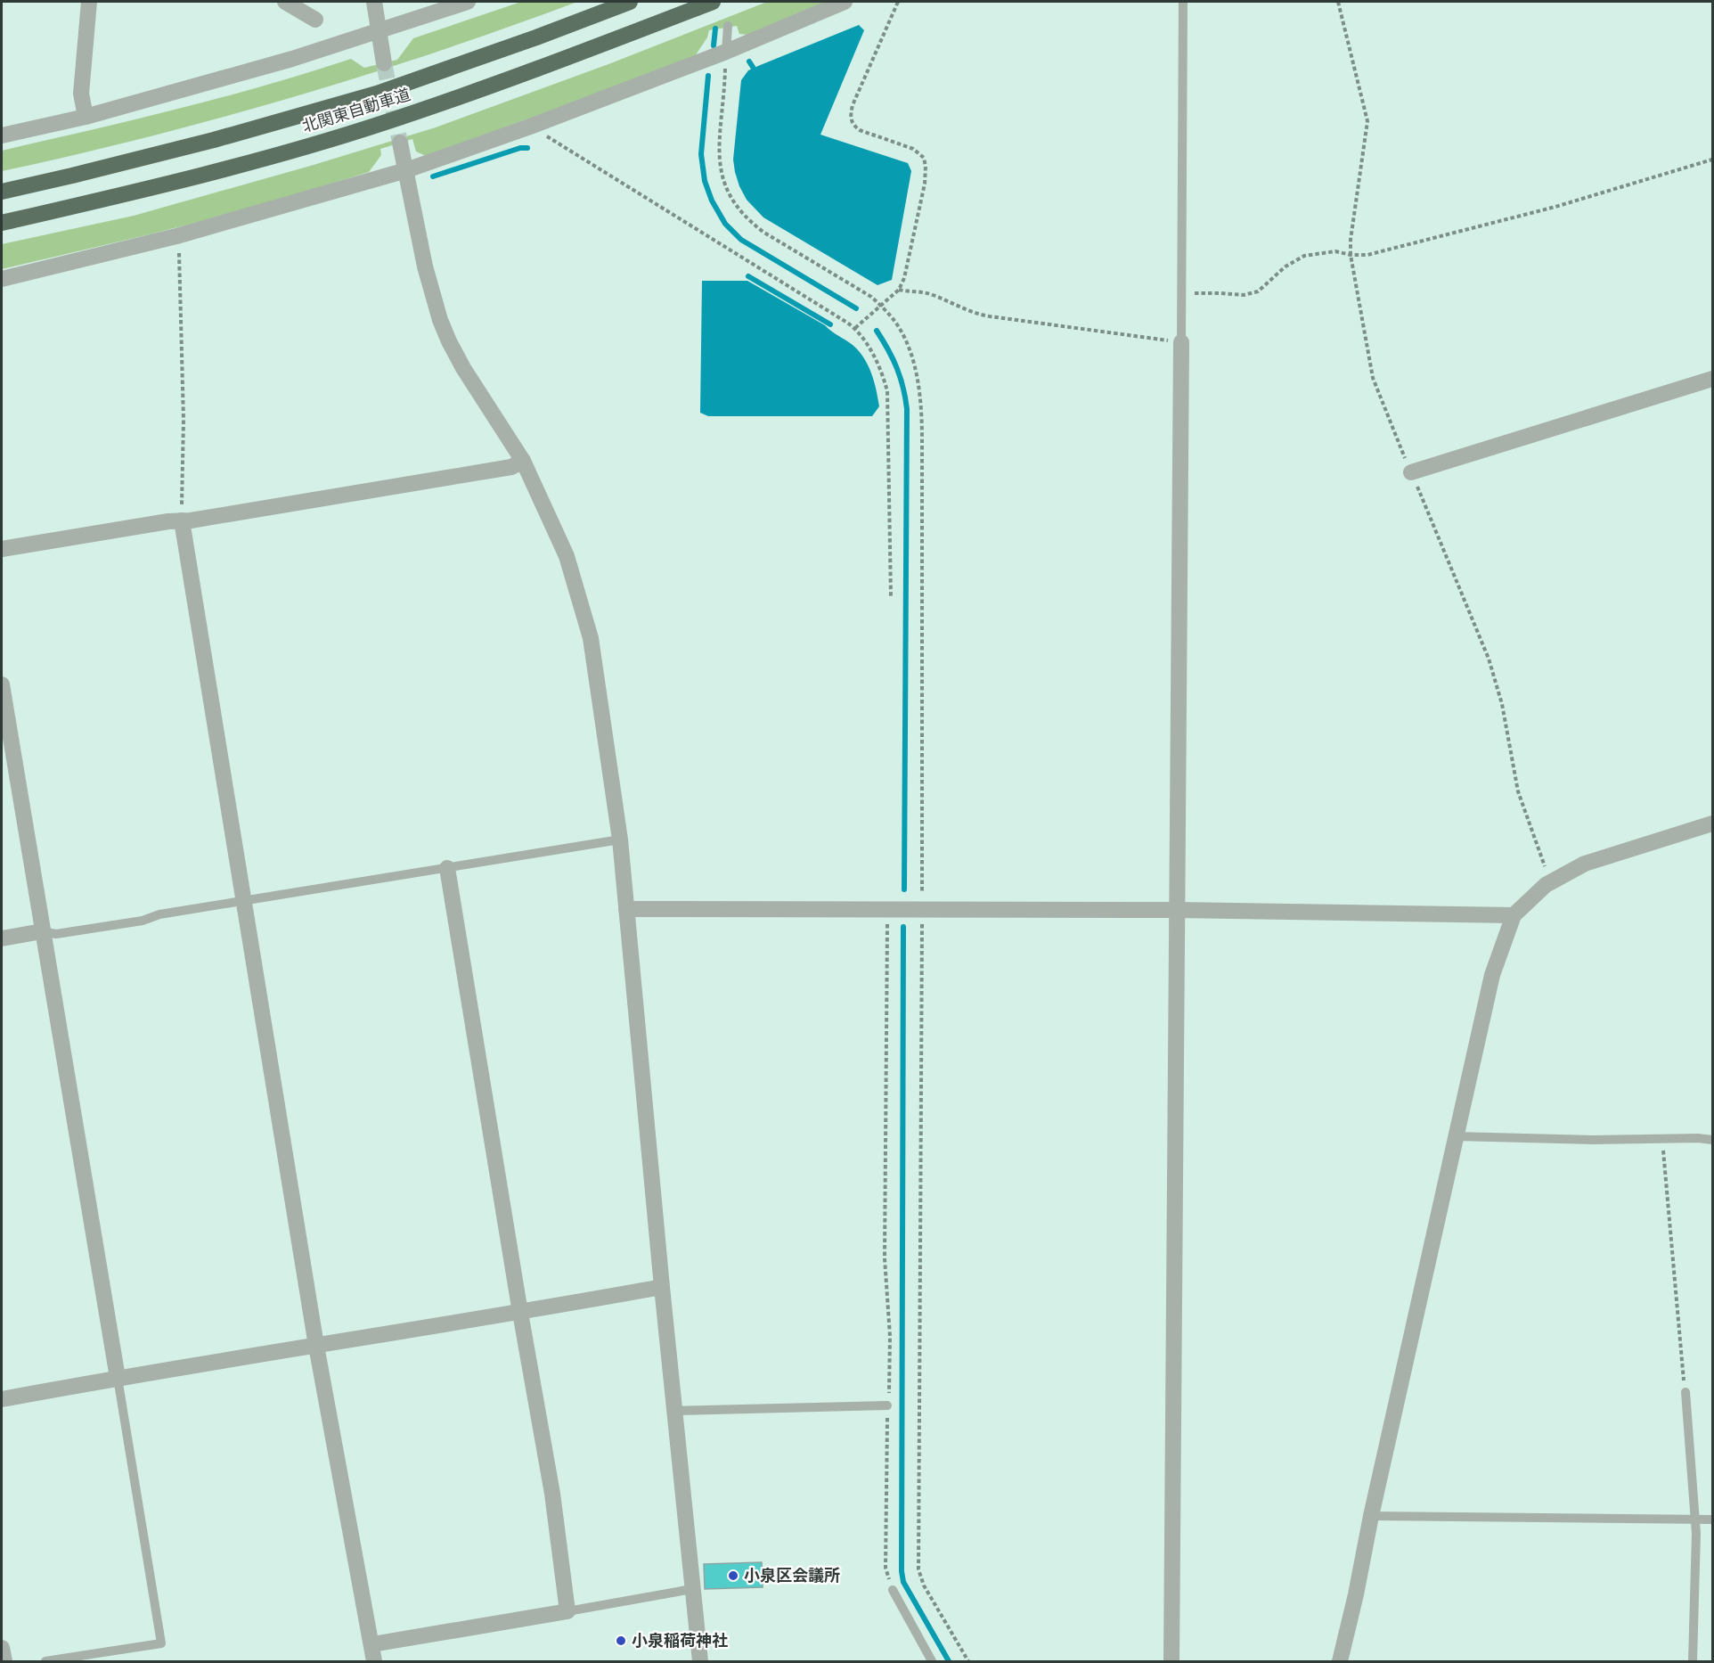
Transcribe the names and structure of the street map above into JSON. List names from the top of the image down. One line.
{"streets":{"highway":["北関東自動車道"]},"places":["小泉区会議所","小泉稲荷神社"]}
